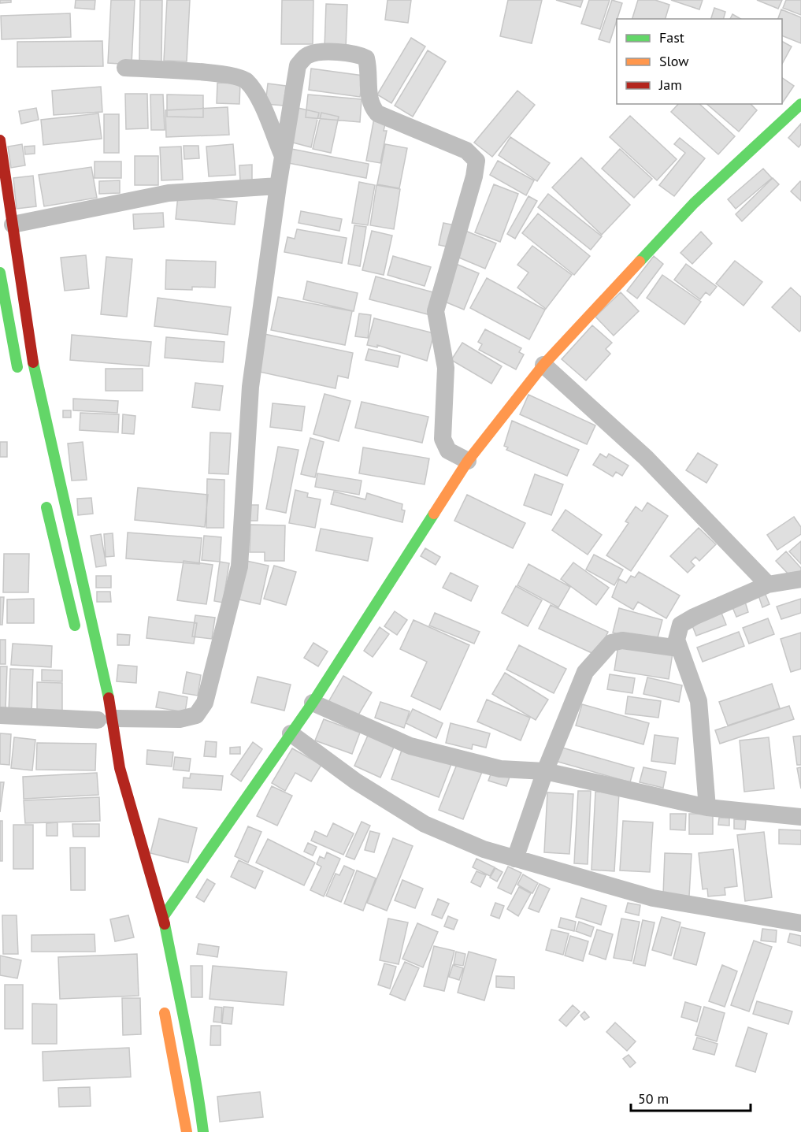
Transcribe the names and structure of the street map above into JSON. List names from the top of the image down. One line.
{"legend":["Fast","Slow","Jam"],"scale_bar":"50 m"}
